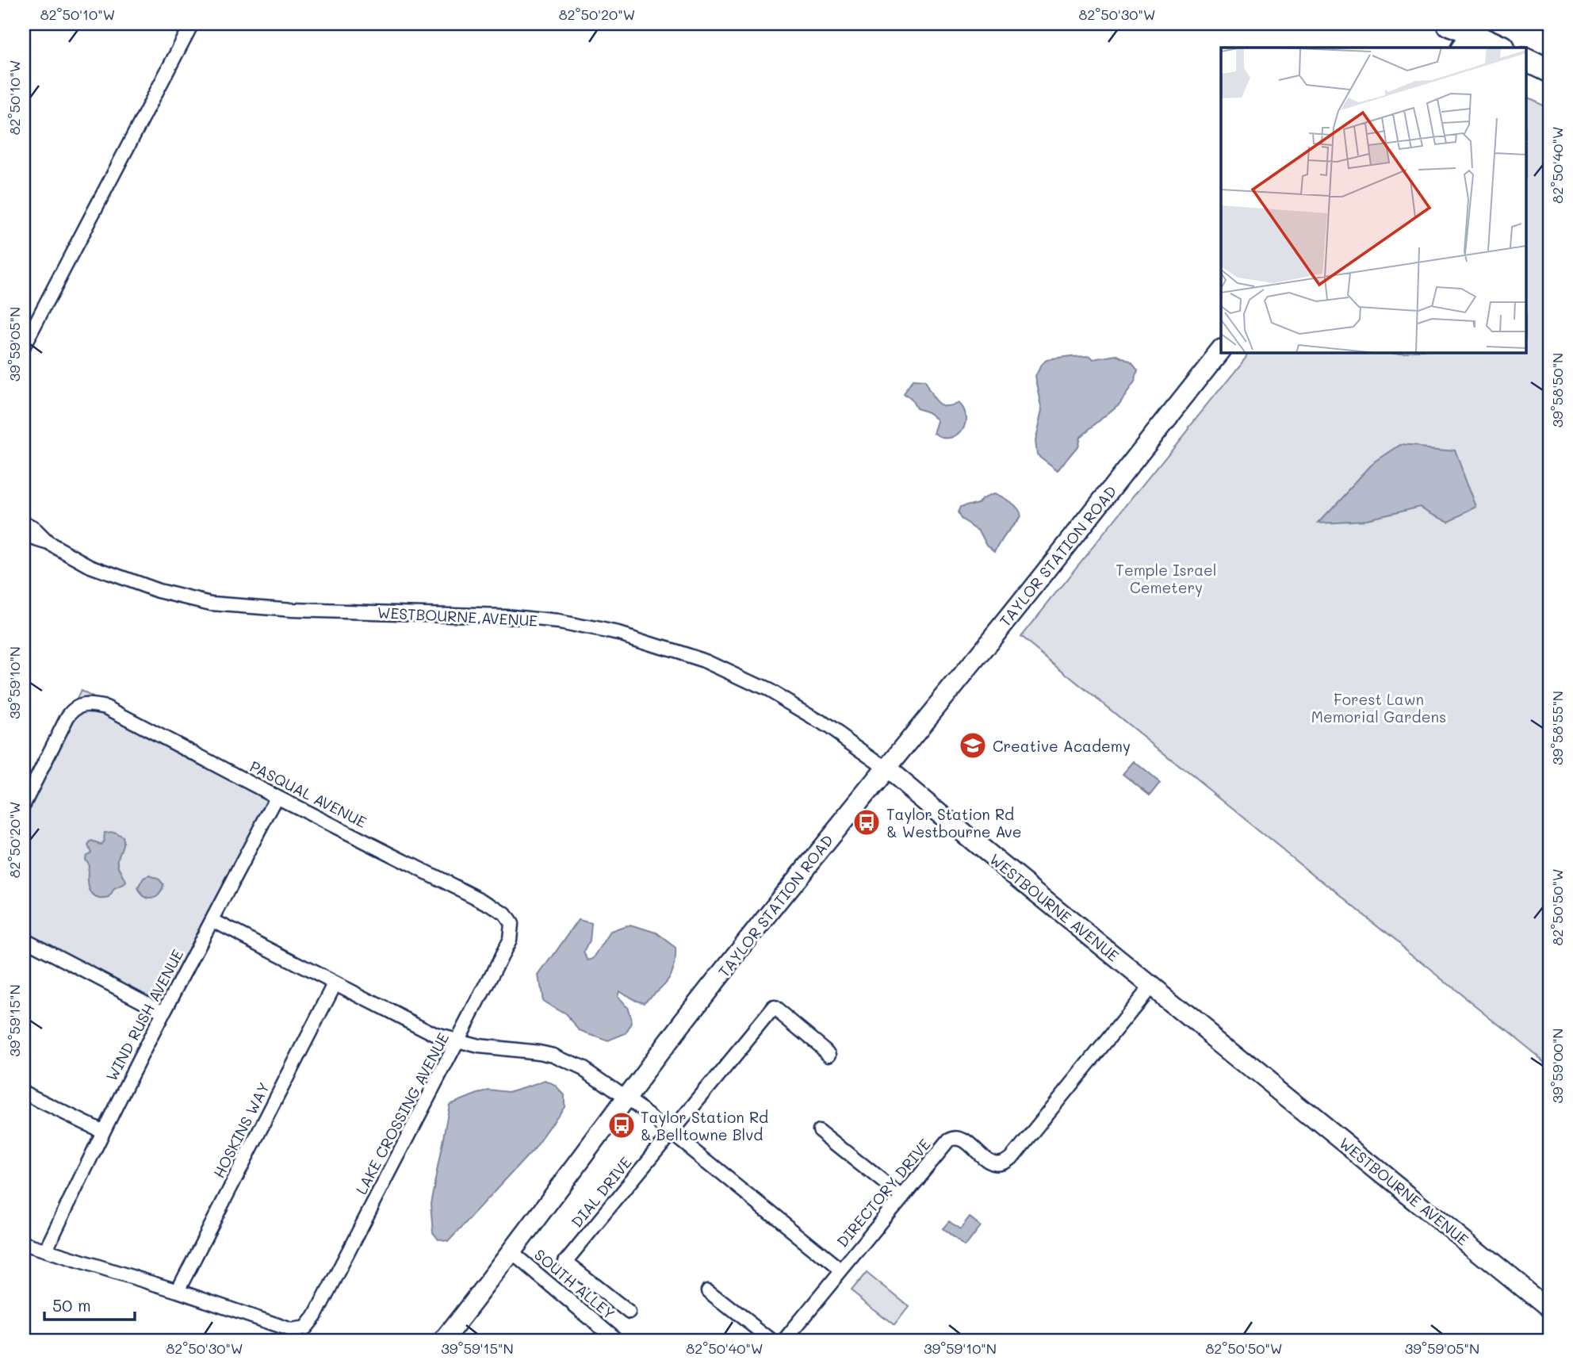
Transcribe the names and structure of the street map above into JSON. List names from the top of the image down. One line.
{"streets":{"main road":["TAYLOR STATION ROAD","WESTBOURNE AVENUE"],"street":["PASQUAL AVENUE","WIND RUSH AVENUE","LAKE CROSSING AVENUE","HOSKINS WAY","DIAL DRIVE","DIRECTORY DRIVE","SOUTH ALLEY"]},"crossings":[["TAYLOR STATION ROAD","WESTBOURNE AVENUE"],["TAYLOR STATION ROAD","SOUTH ALLEY"],["WESTBOURNE AVENUE","DIRECTORY DRIVE"],["PASQUAL AVENUE","WIND RUSH AVENUE"],["PASQUAL AVENUE","LAKE CROSSING AVENUE"],["LAKE CROSSING AVENUE","HOSKINS WAY"]],"parks":["Temple Israel Cemetery","Forest Lawn Memorial Gardens"],"places":{"school or university":["Creative Academy"],"bus stop":["Taylor Station Rd & Westbourne Ave","Taylor Station Rd & Belltowne Blvd"]},"scale_bar":"50 m","coordinates":["82°50'10\"W","82°50'20\"W","82°50'30\"W","82°50'40\"W","39°59'05\"N","39°58'50\"N","39°59'10\"N","39°58'55\"N","82°50'50\"W","39°59'15\"N","39°59'00\"N"]}
